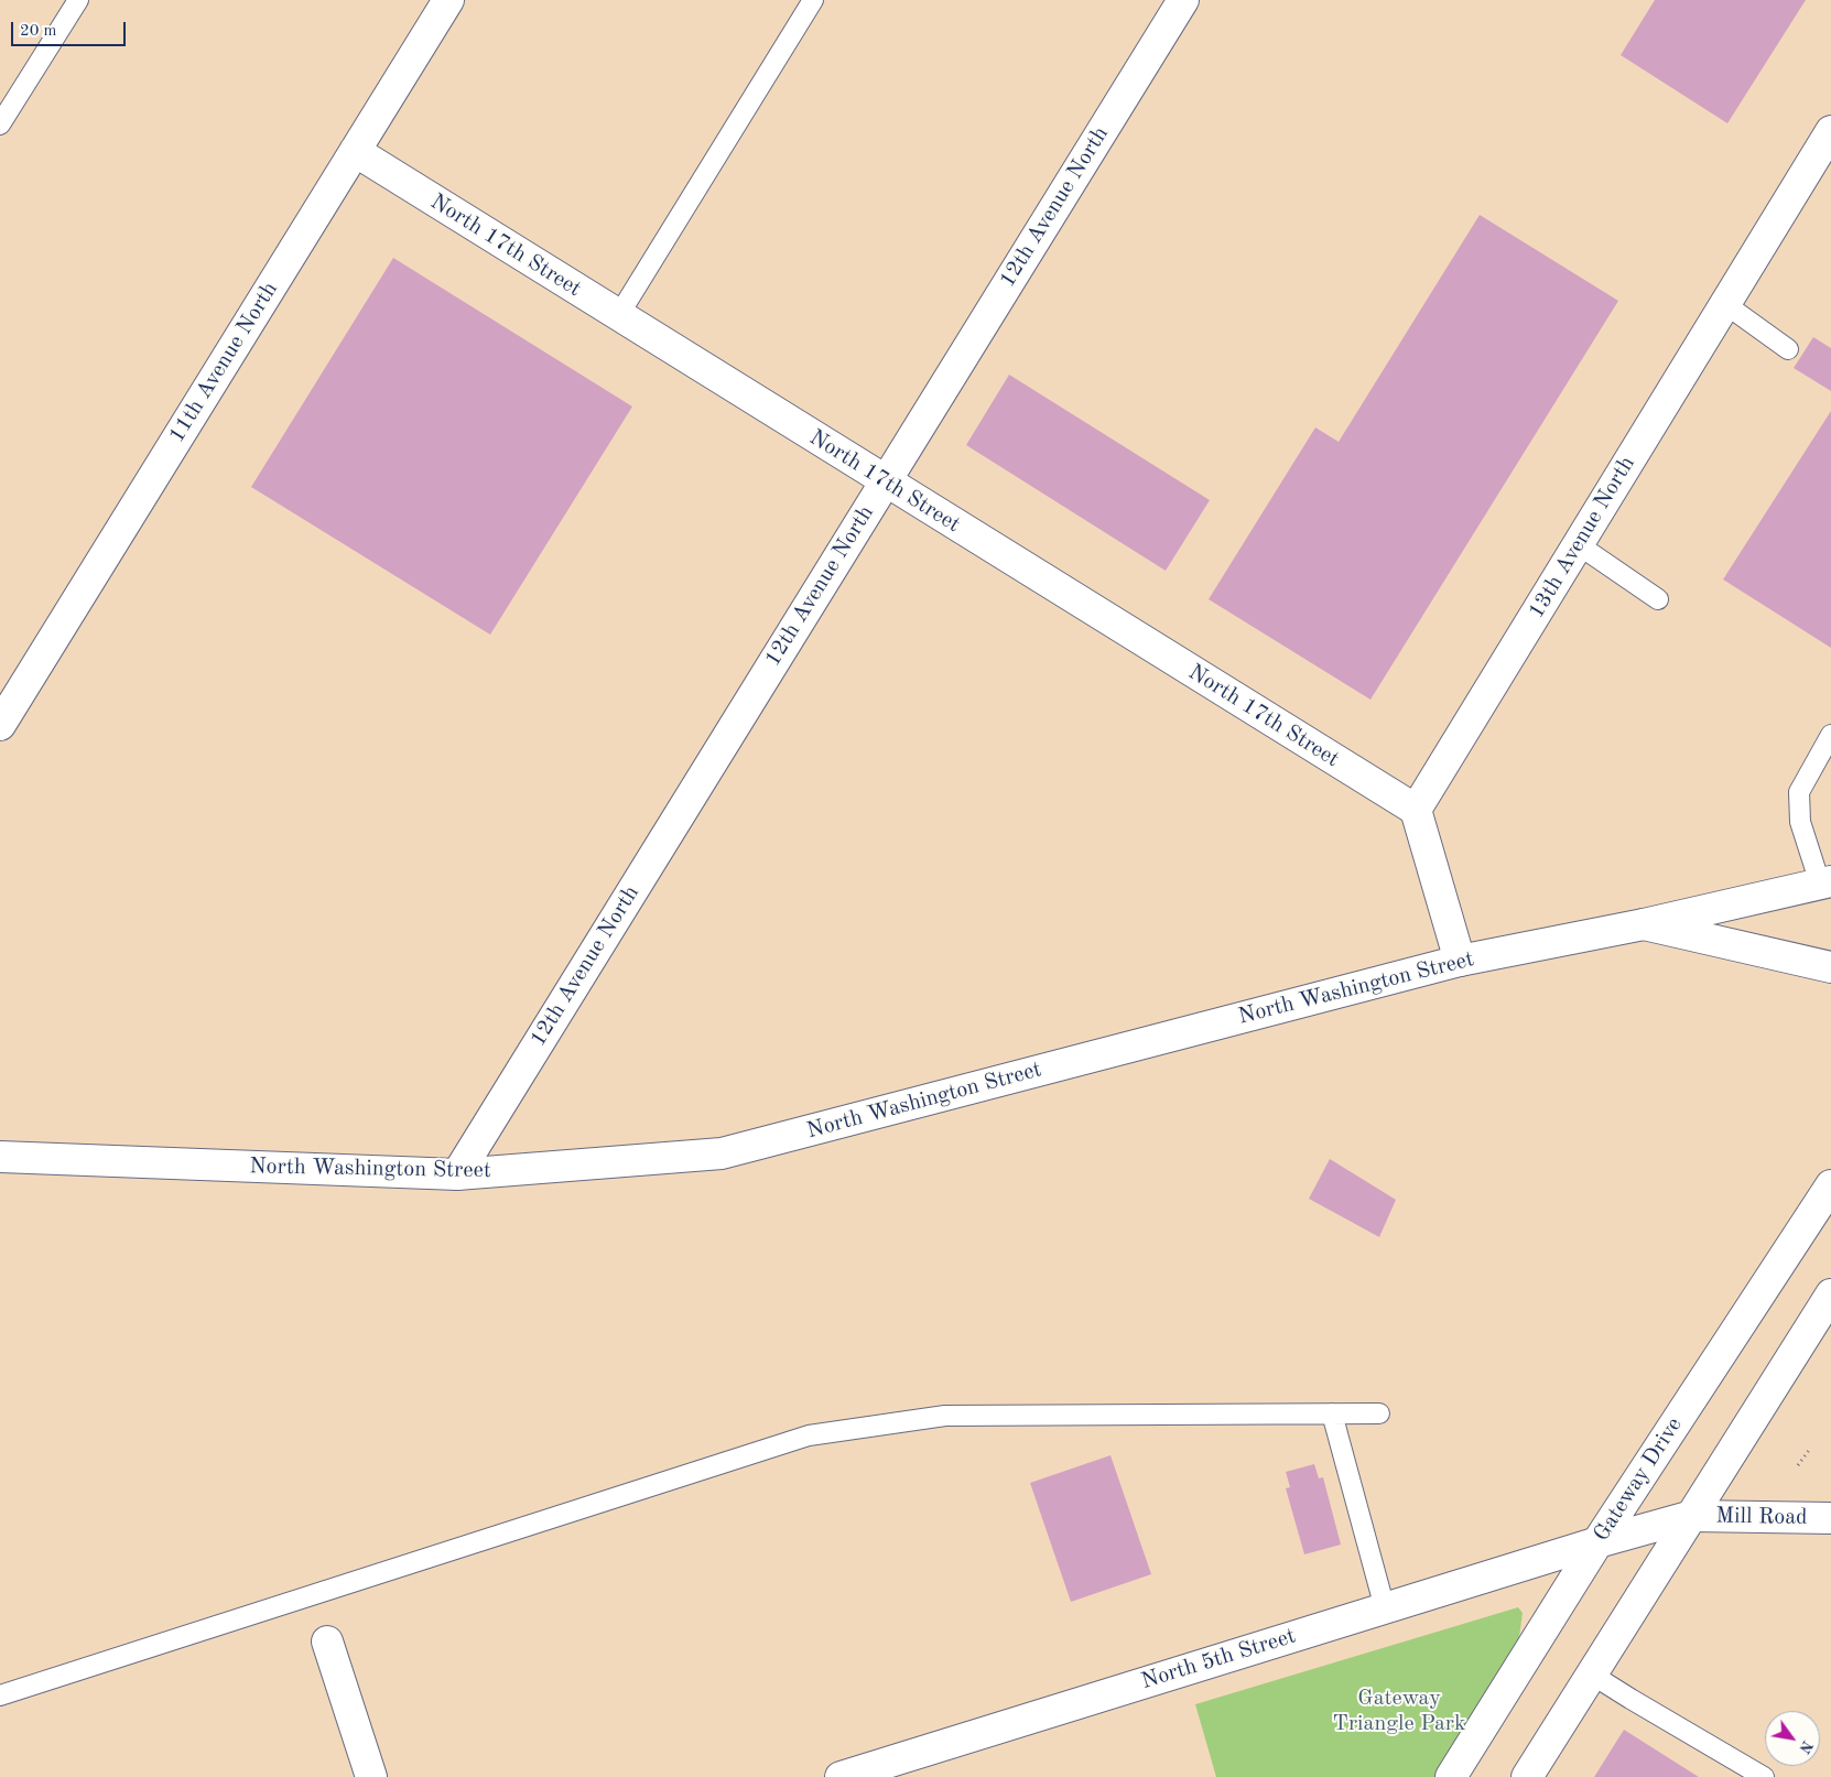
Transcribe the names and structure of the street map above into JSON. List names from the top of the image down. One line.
{"streets":{"main road":["12th Avenue North","North 17th Street","11th Avenue North","13th Avenue North","North Washington Street","Gateway Drive","Mill Road","North 5th Street"]},"crossings":[["12th Avenue North","North 17th Street"],["12th Avenue North","North Washington Street"],["North 17th Street","11th Avenue North"],["North 17th Street","13th Avenue North"],["Gateway Drive","Mill Road"],["Gateway Drive","North 5th Street"],["Mill Road","North 5th Street"]],"parks":["Gateway Triangle Park"],"scale_bar":"20 m","north":"bottom right"}
